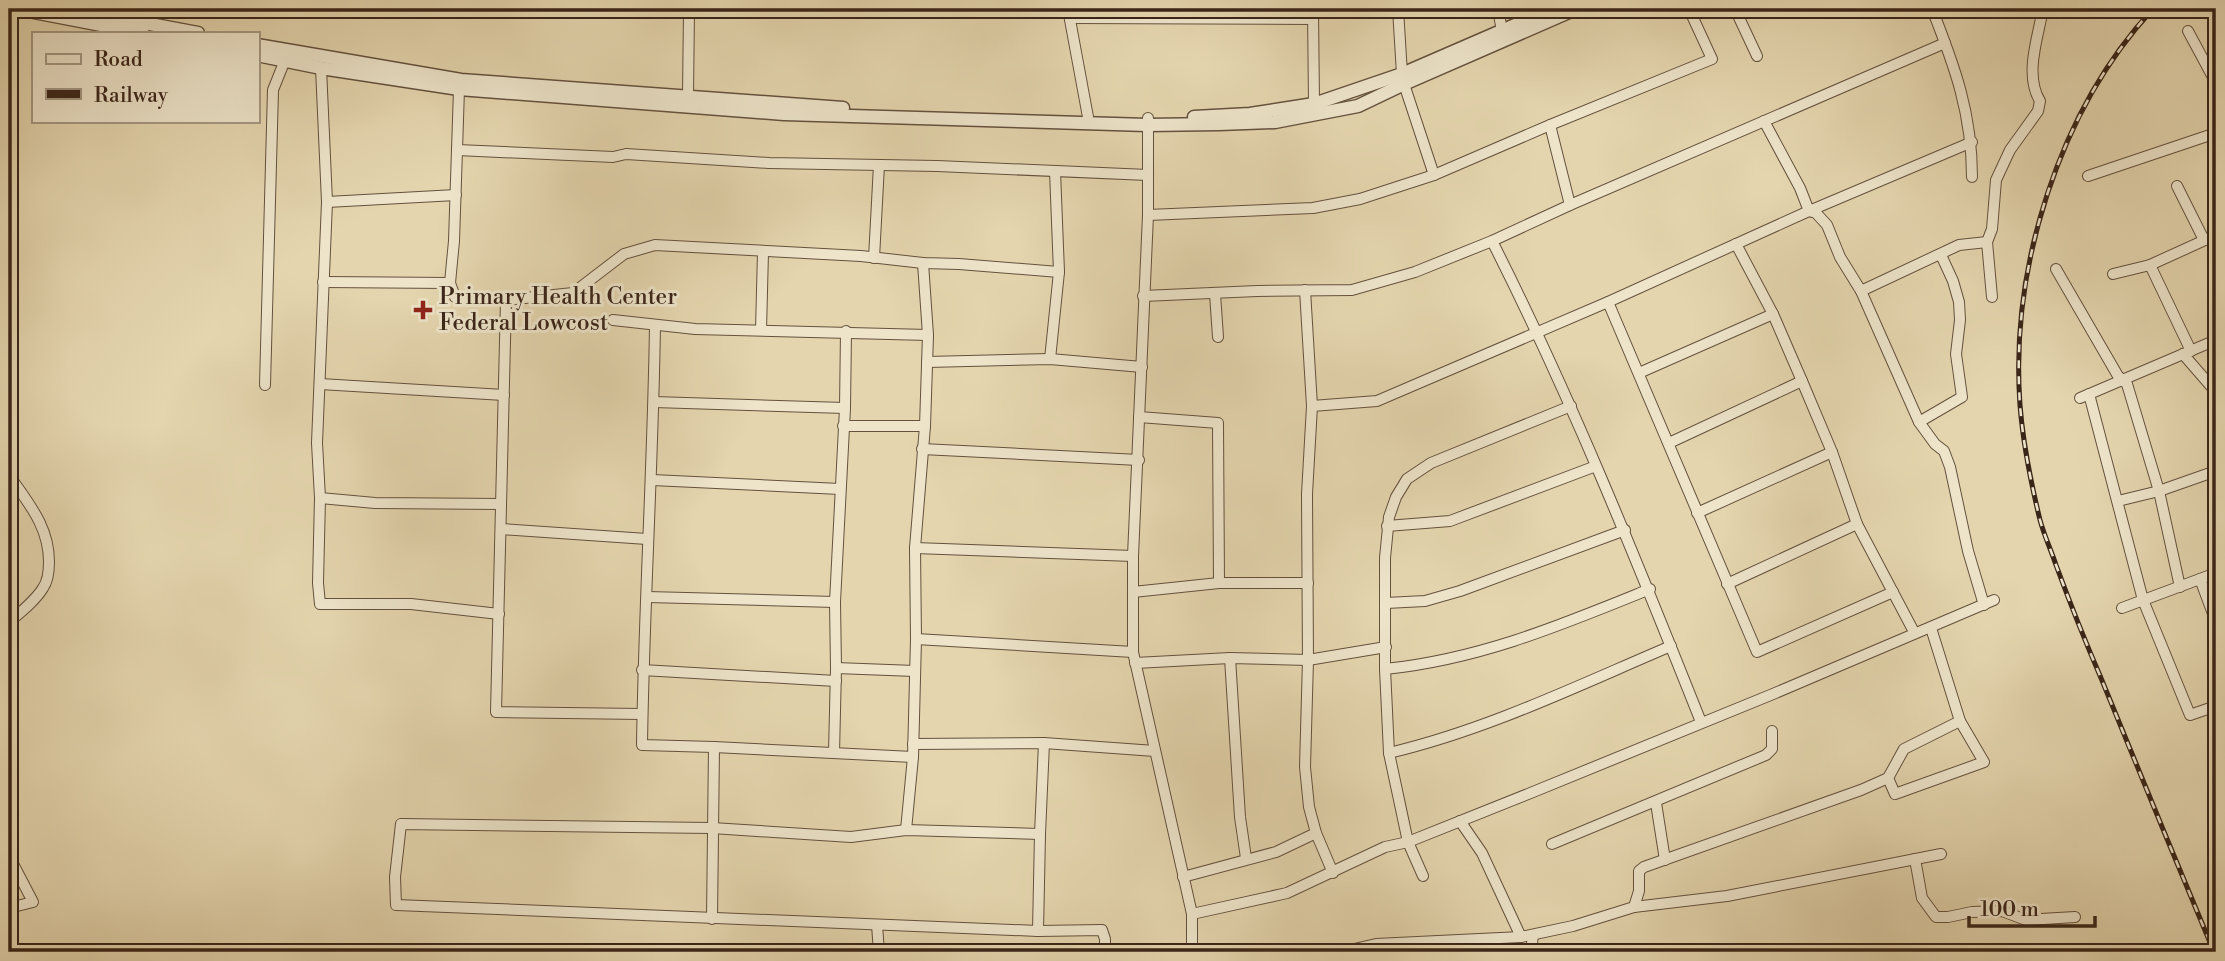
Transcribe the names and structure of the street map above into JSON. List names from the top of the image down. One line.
{"places":{"health":["Primary Health Center Federal Lowcost"]},"legend":["Road","Railway"],"scale_bar":"100 m"}
